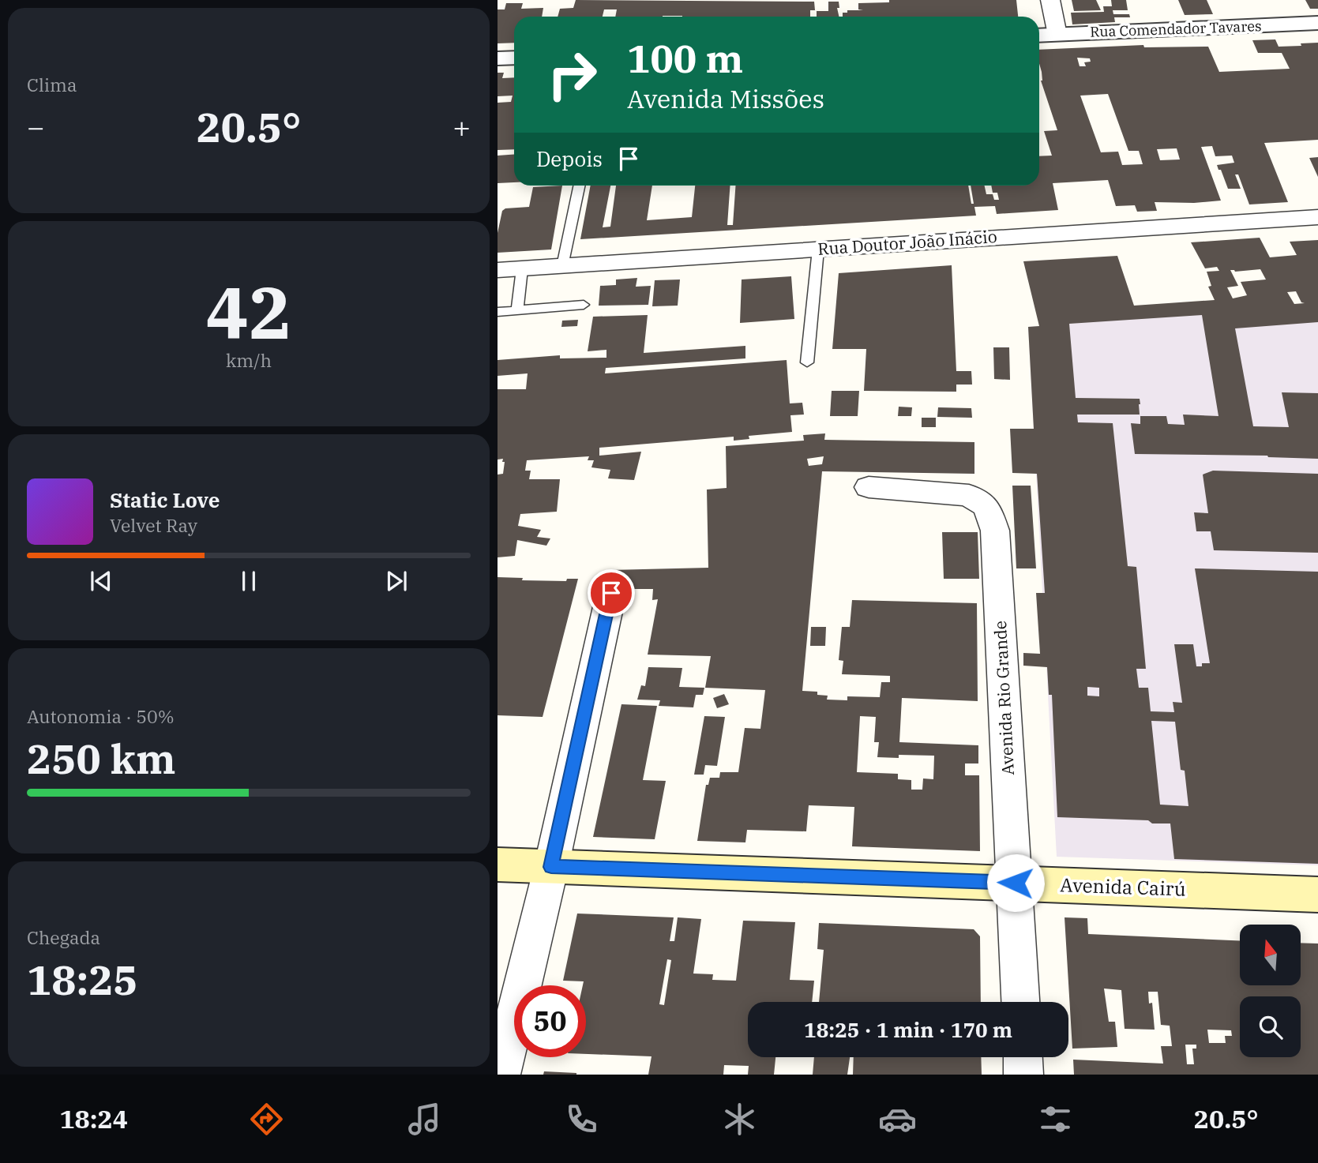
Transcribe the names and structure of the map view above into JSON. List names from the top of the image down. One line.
{"streets":{"main road":["Avenida Cairú"],"street":["Rua Comendador Tavares","Rua Doutor João Inácio","Avenida Rio Grande"]},"crossings":[["Avenida Rio Grande","Avenida Cairú"]],"north":"top","page":{"tile":["Clima",["42","km/h"],["Autonomia · 50%","250 km"],["Chegada","18:25"]],"turn":["100 m","Avenida Missões"],"heat":["−","20.5°","+"],"then":"Depois","song":["Static Love","Velvet Ray"],"limit":"50","trip":"18:25 · 1 min · 170 m","tabs":["18:24","20.5°"]}}
